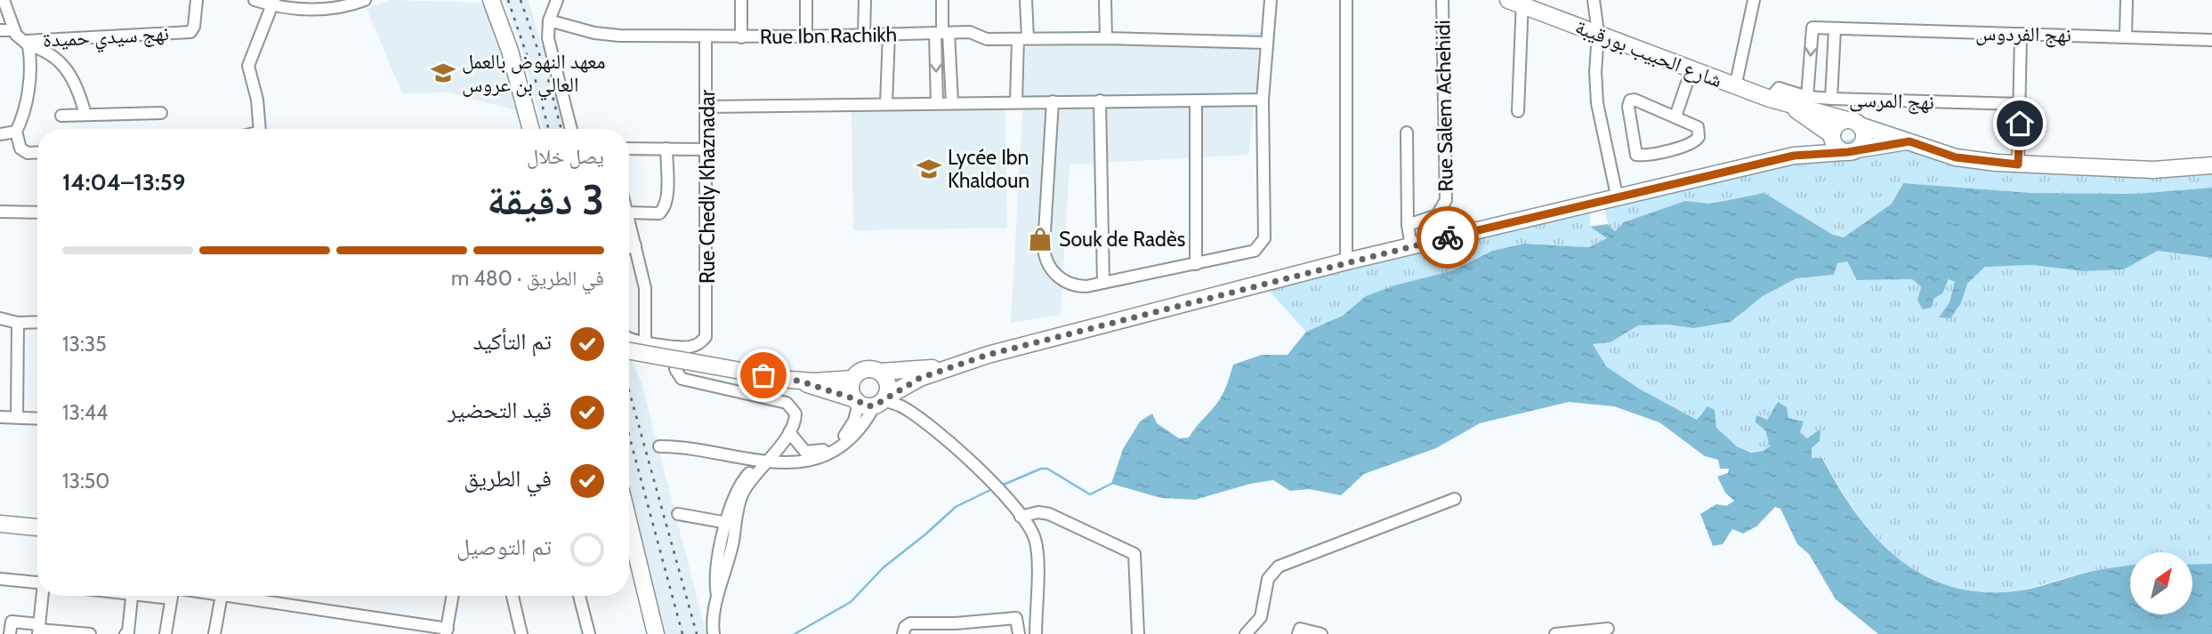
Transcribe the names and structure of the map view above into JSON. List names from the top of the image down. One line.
{"streets":{"main road":["شارع الحبيب بورقيبة"],"street":["نهج الفردوس","Rue Ibn Rachikh","نهج سيدي حميدة","نهج المرسى","Rue Salem Achehidi","Rue Chedly Khaznadar"]},"crossings":[["نهج الفردوس","نهج المرسى"],["Rue Ibn Rachikh","Rue Chedly Khaznadar"],["شارع الحبيب بورقيبة","نهج المرسى"]],"places":{"school or university":["معهد النهوض بالعمل العالي بن عروس","Lycée Ibn Khaldoun"],"shop":["Souk de Radès"]},"north":"top right","page":{"heading":["3 دقيقة","يصل خلال","13:59–14:04"],"bar":"في الطريق · 480 m","list":[["تم التأكيد","13:35"],["قيد التحضير","13:44"],["في الطريق","13:50"],"تم التوصيل"]}}
